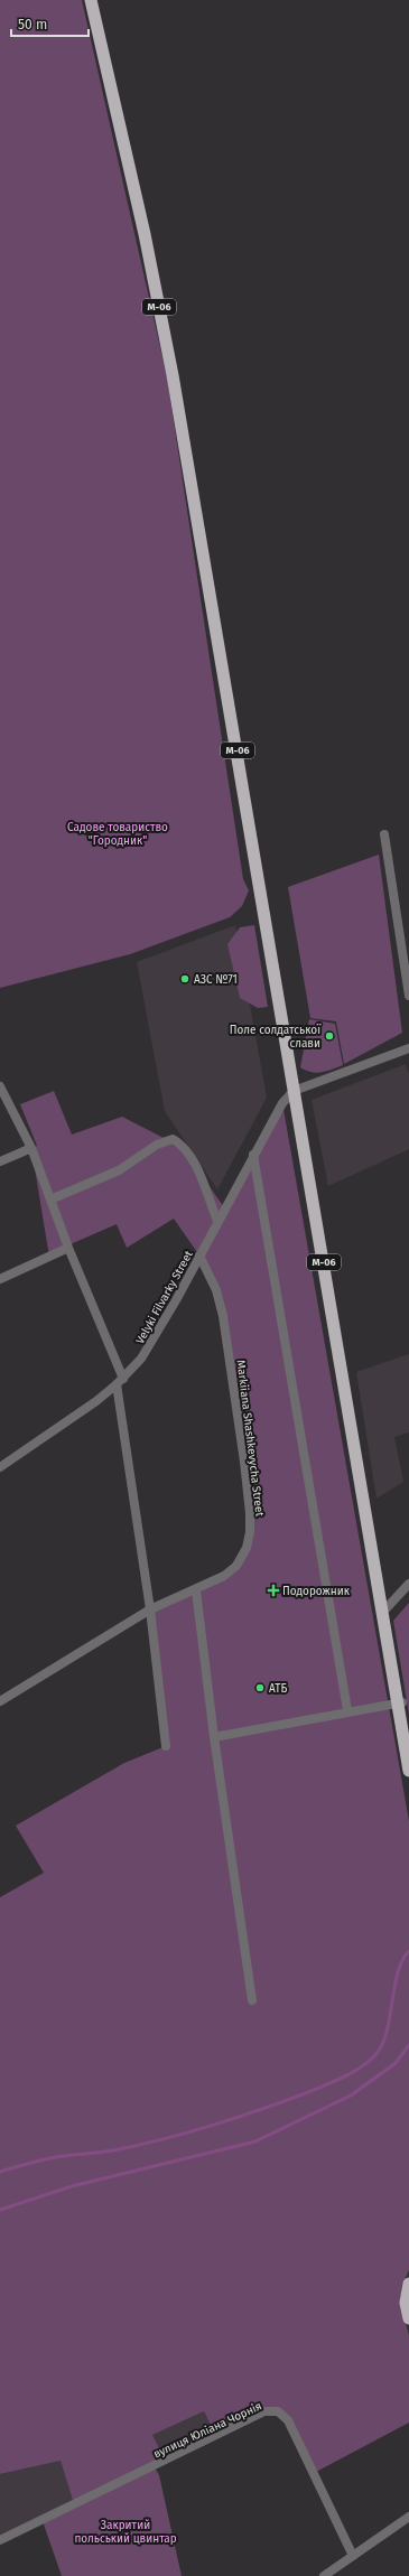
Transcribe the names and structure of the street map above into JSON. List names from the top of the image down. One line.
{"streets":{"highway":["М-06"],"street":["Velyki Filvarky Street","Markiiana Shashkevycha Street","вулиця Юліана Чорнія"]},"crossings":[["М-06","Velyki Filvarky Street"],["Velyki Filvarky Street","Markiiana Shashkevycha Street"]],"parks":["Садове товариство \"Городник\"","Закритий польський цвинтар"],"places":{"other":["АЗС №71","Поле солдатської слави","АТБ"],"health":["Подорожник"]},"scale_bar":"50 m"}
